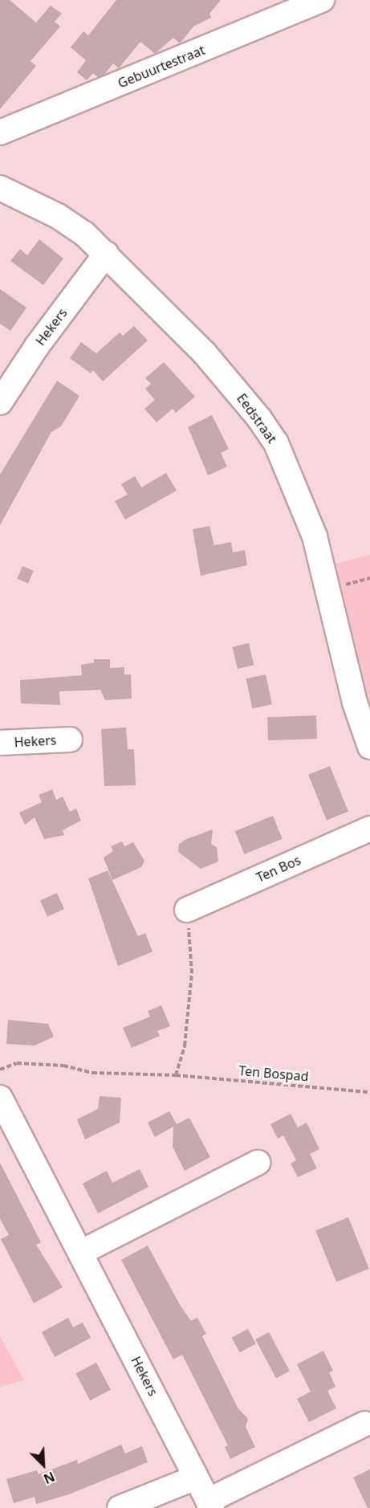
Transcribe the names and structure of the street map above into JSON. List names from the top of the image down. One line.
{"streets":{"street":["Gebuurtestraat","Hekers","Eedstraat","Ten Bos"],"path":["Ten Bospad"]},"crossings":[["Hekers","Eedstraat"]],"north":"bottom right"}
